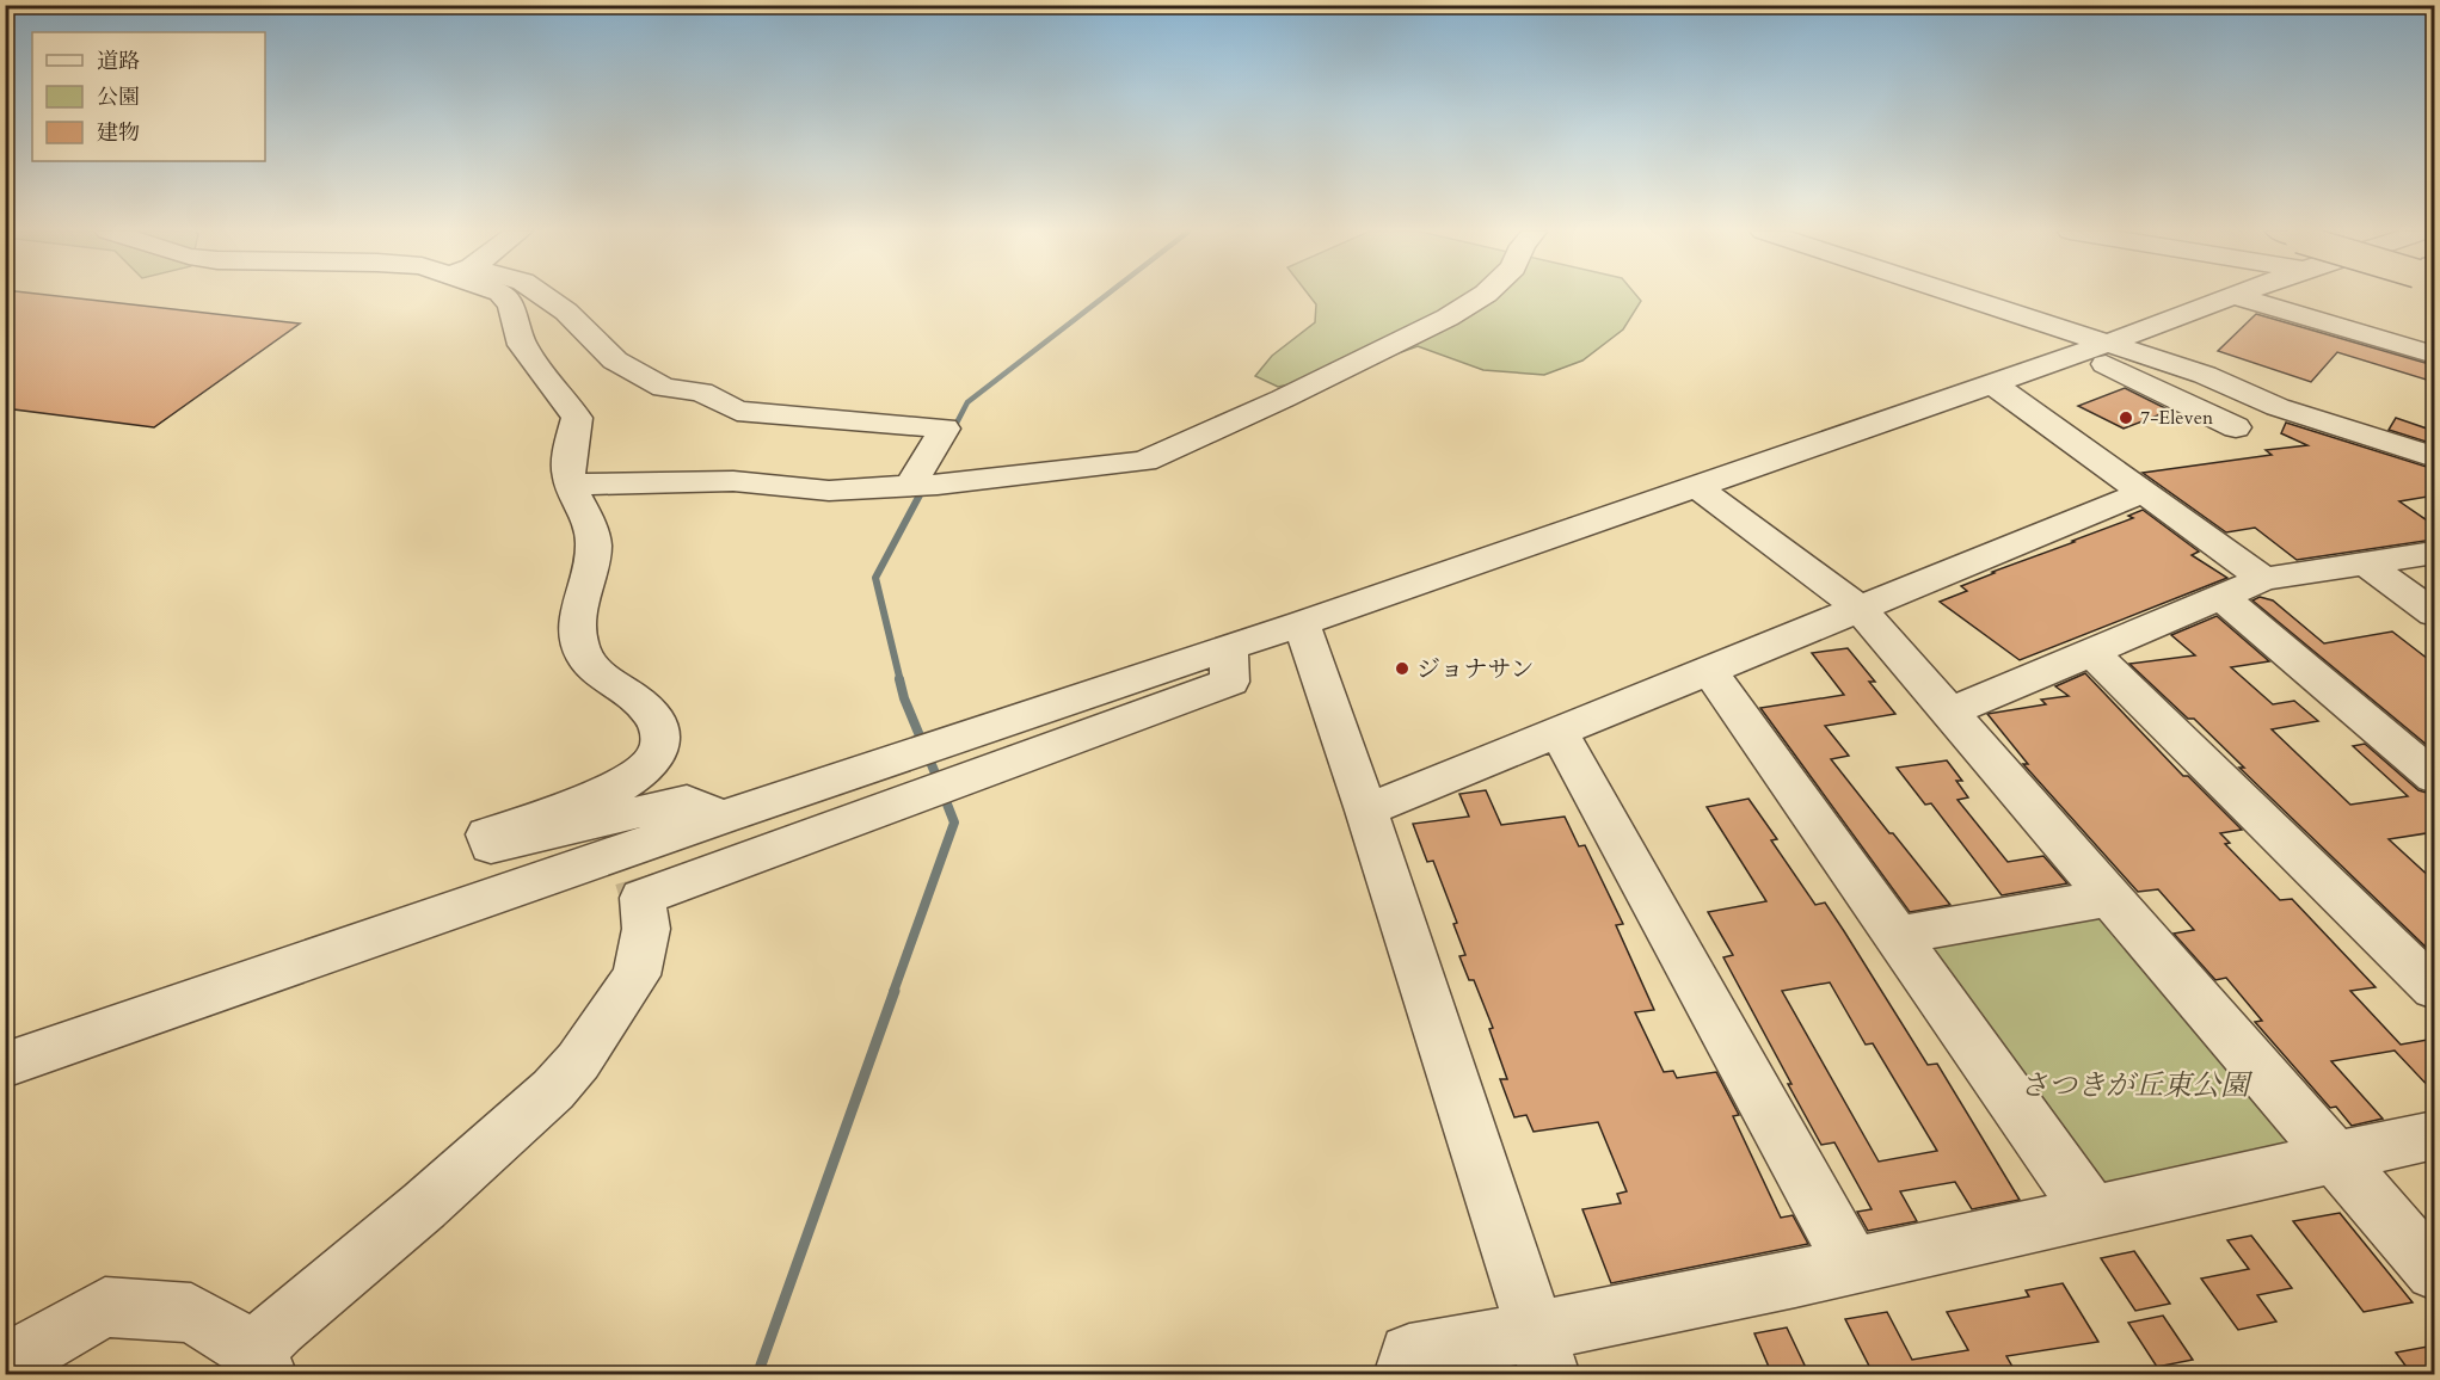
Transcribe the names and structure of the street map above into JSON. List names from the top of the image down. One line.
{"parks":["さつきが丘東公園"],"places":["7-Eleven","ジョナサン"],"legend":["道路","公園","建物"]}
